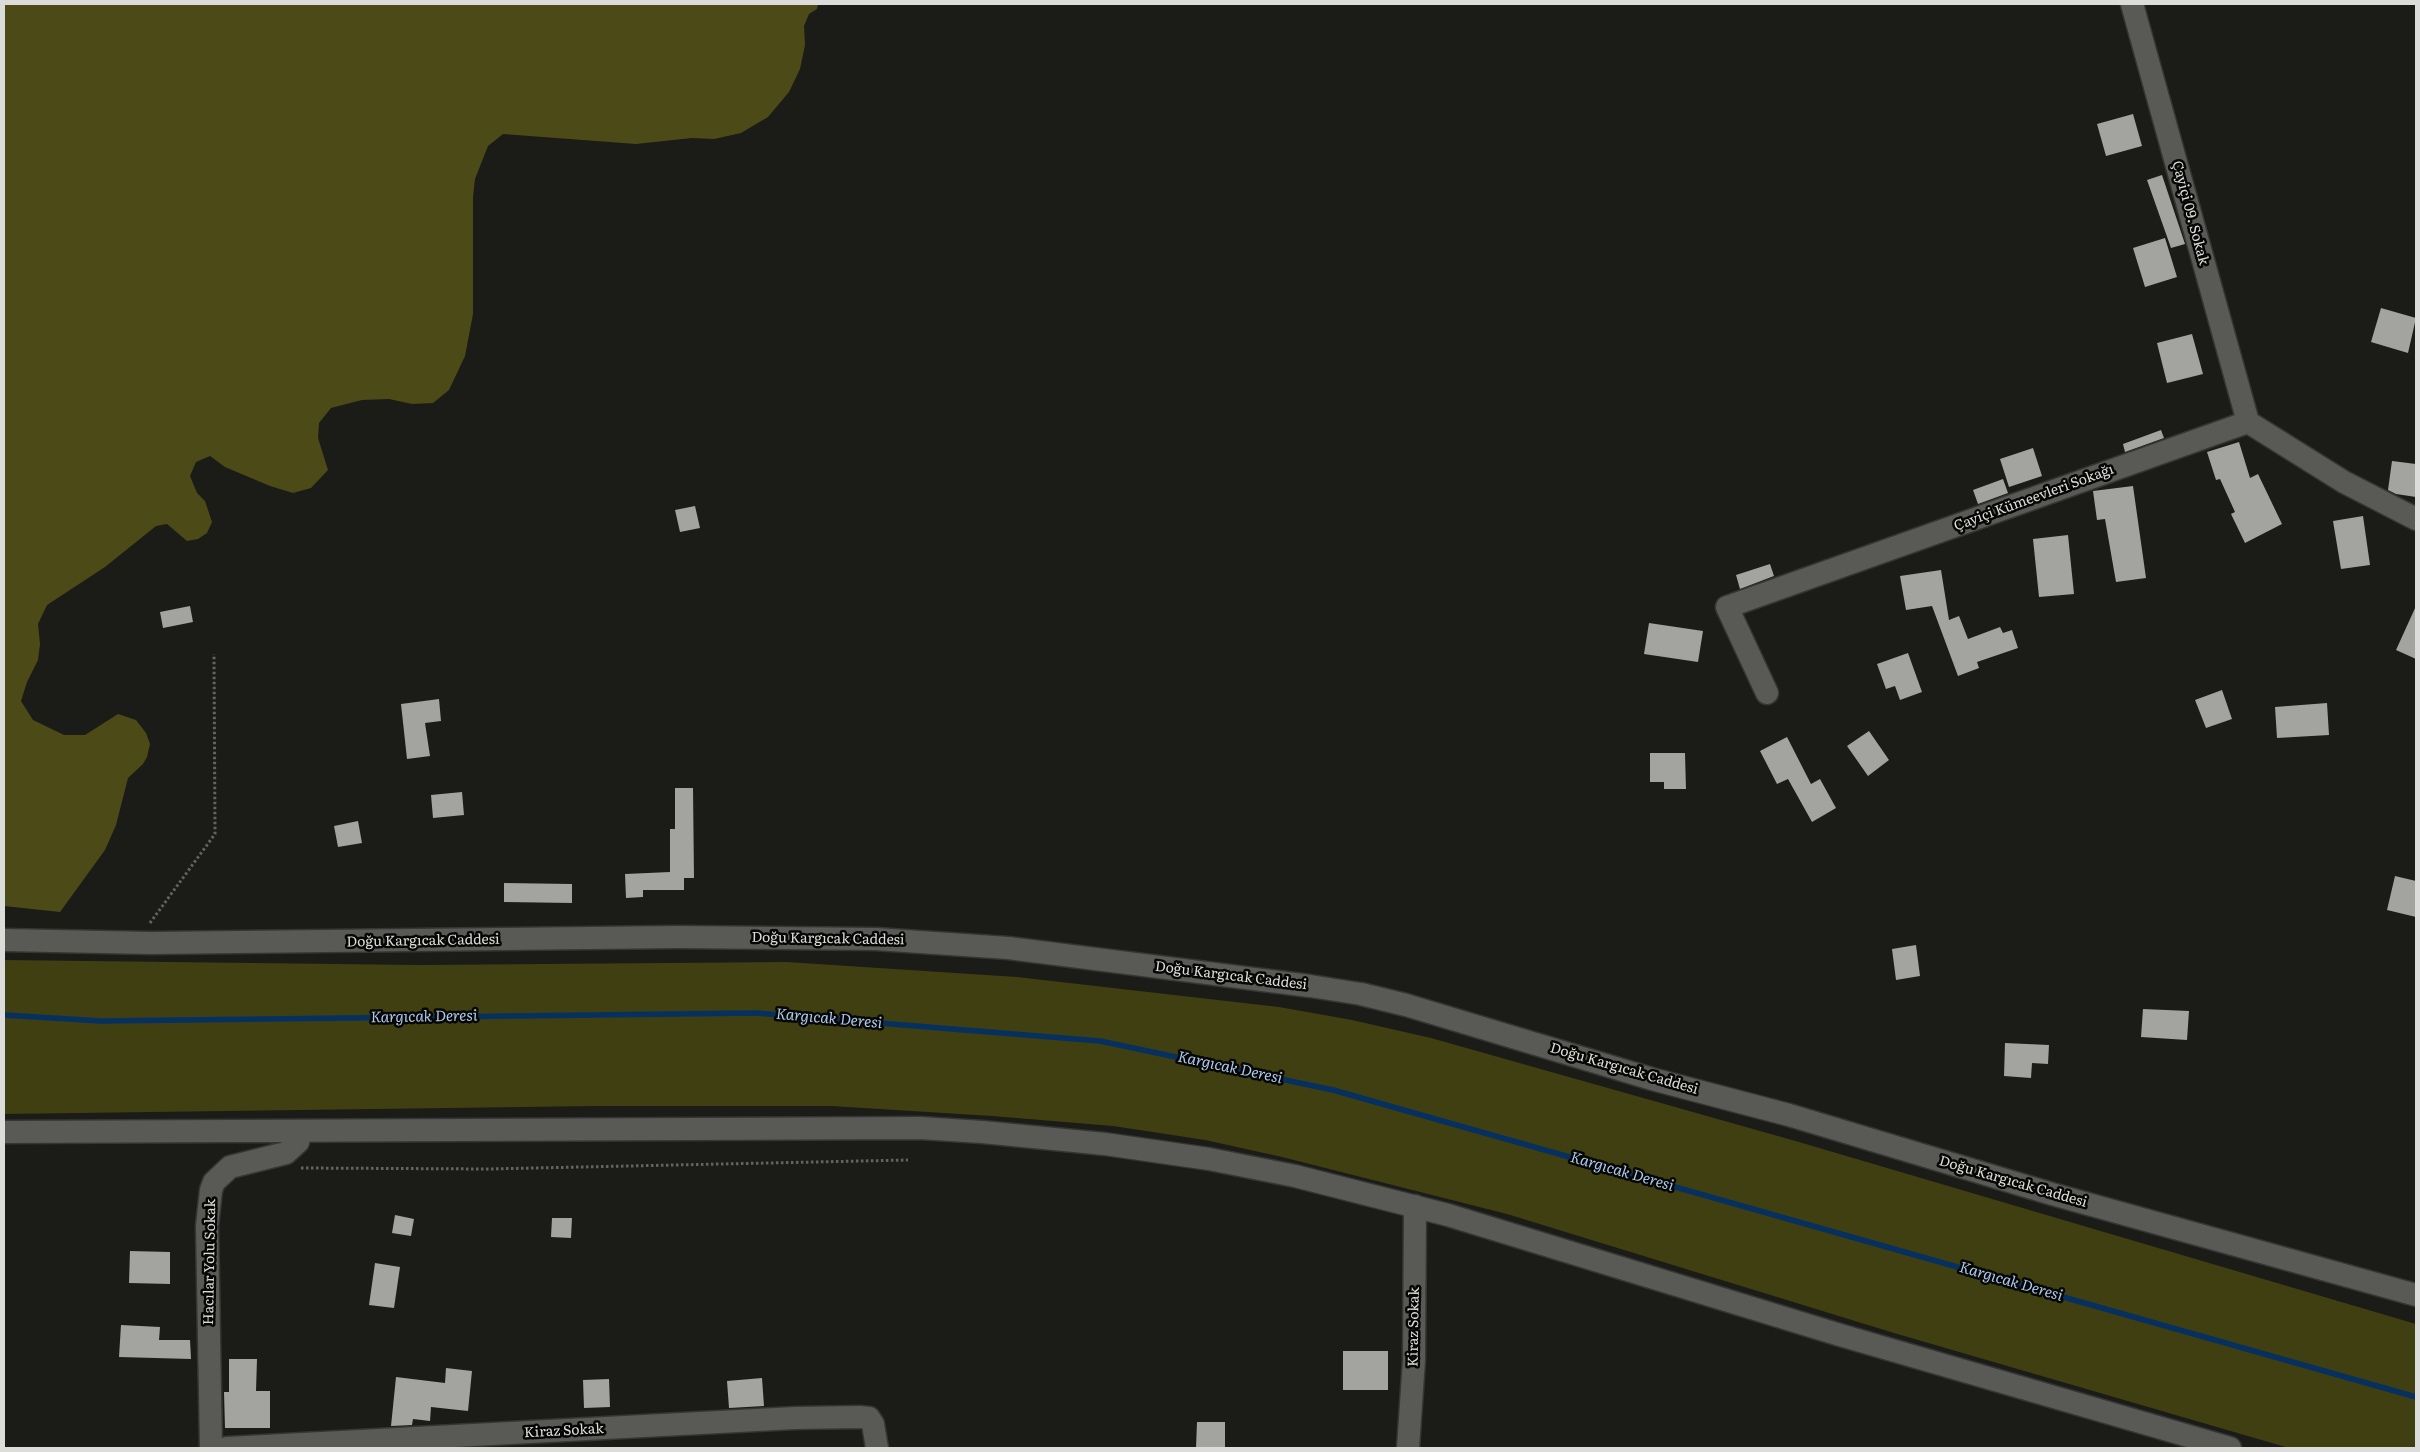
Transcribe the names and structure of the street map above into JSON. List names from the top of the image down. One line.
{"streets":{"street":["Çayiçi 09. Sokak","Çayiçi Kümeevleri Sokağı","Doğu Kargıcak Caddesi","Hacılar Yolu Sokak","Kiraz Sokak"]},"crossings":[["Çayiçi 09. Sokak","Çayiçi Kümeevleri Sokağı"]],"water":["Kargıcak Deresi"]}
